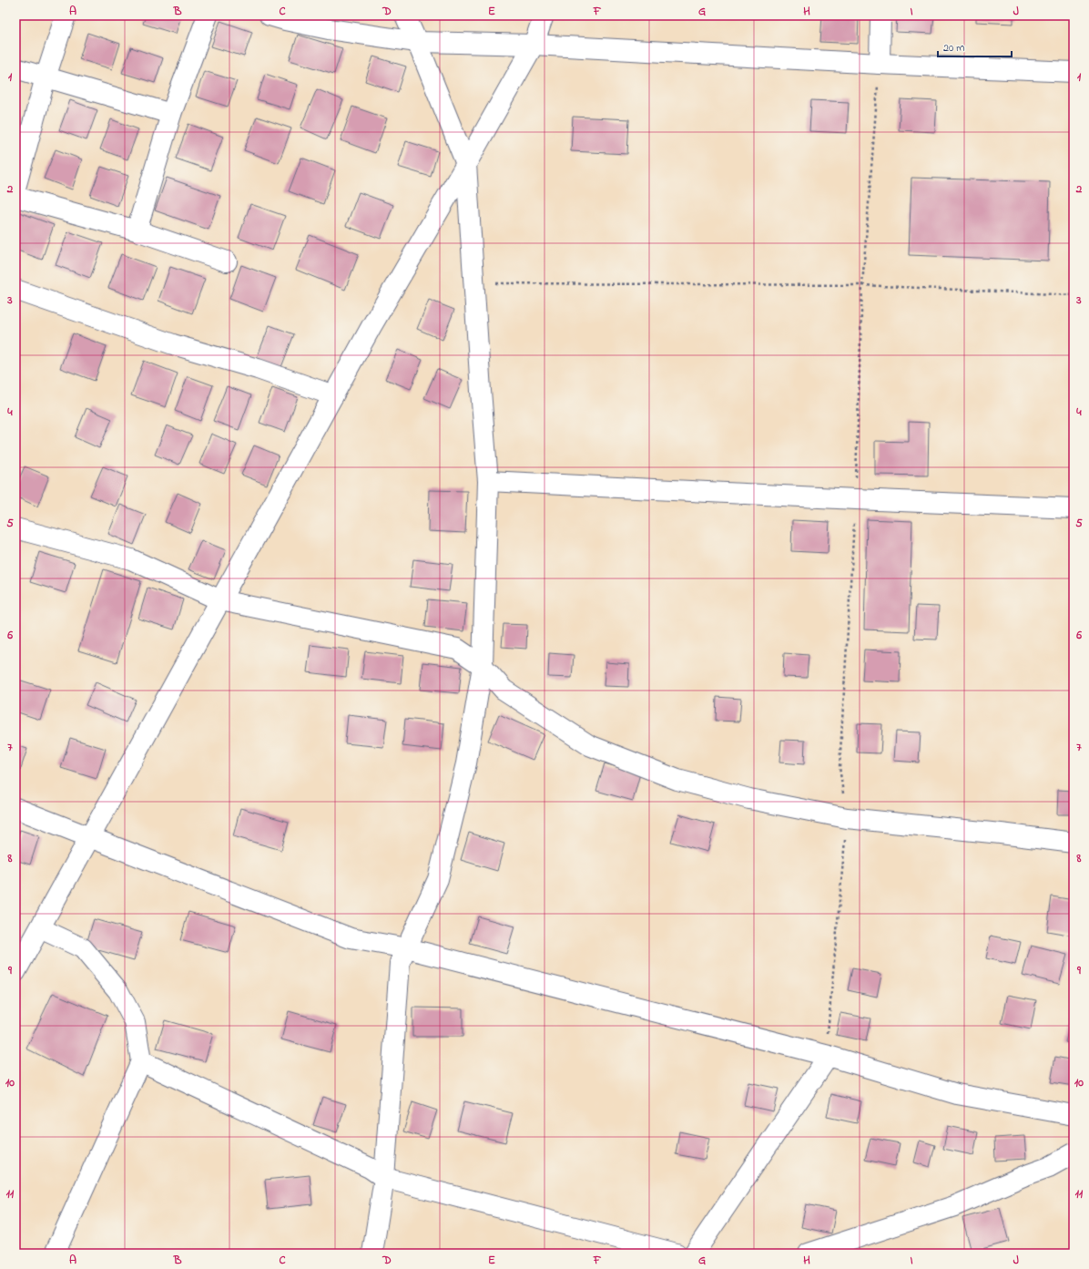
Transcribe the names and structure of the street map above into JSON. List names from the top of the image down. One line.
{"scale_bar":"20 m","grid":{"columns":["A","B","C","D","E","F","G","H","I","J"],"rows":["1","2","3","4","5","6","7","8","9","10","11"]}}
